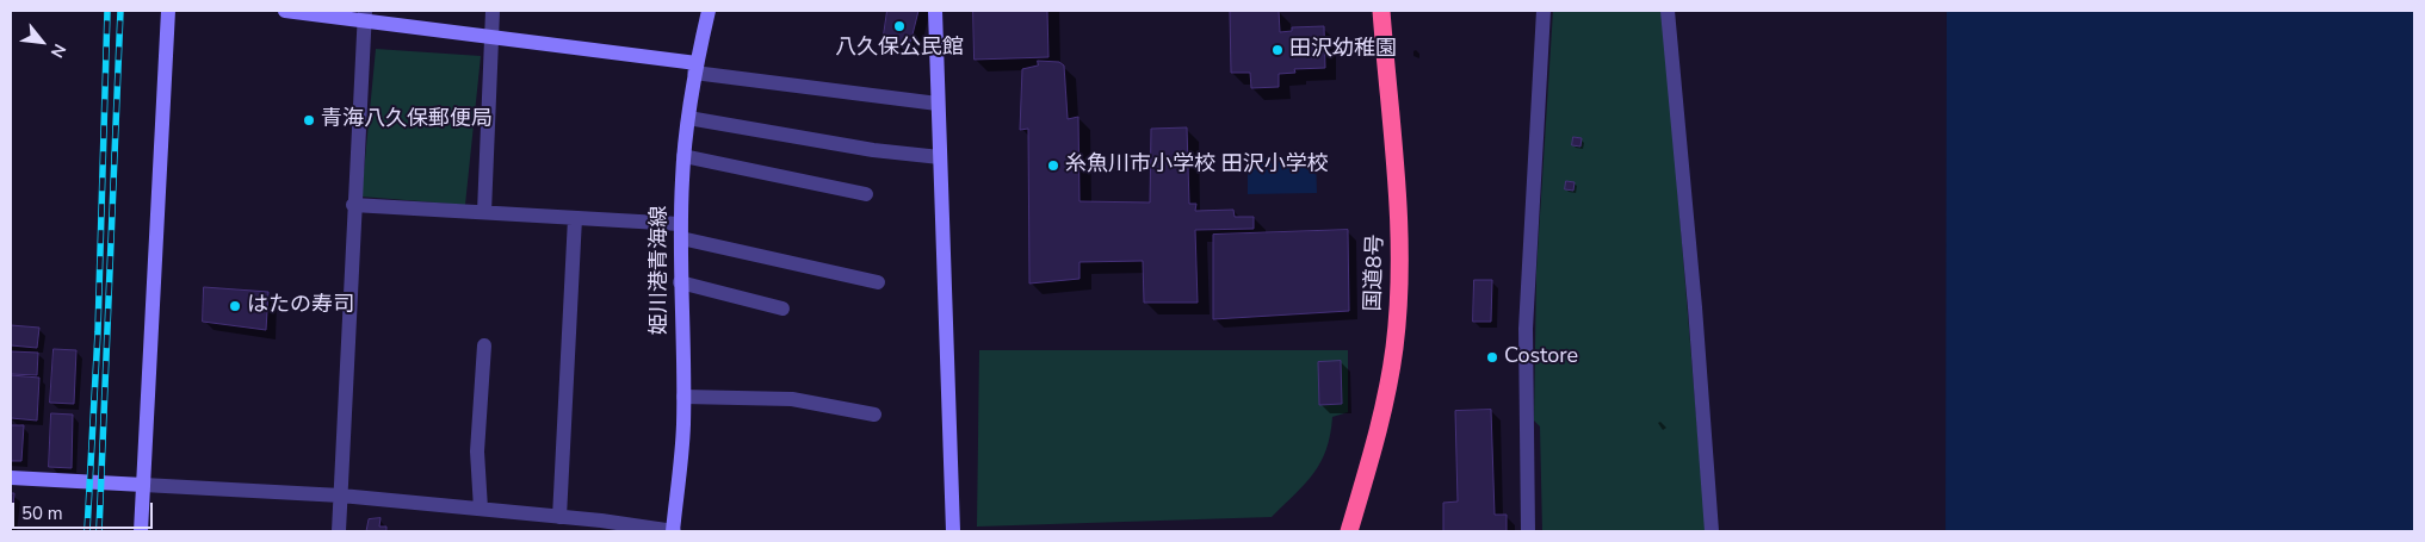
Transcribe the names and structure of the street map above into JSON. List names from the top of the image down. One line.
{"streets":{"highway":["国道8号"],"street":["姫川港青海線"]},"places":["八久保公民館","田沢幼稚園","青海八久保郵便局","糸魚川市小学校 田沢小学校","はたの寿司","Costore"],"scale_bar":"50 m","north":"bottom right"}
